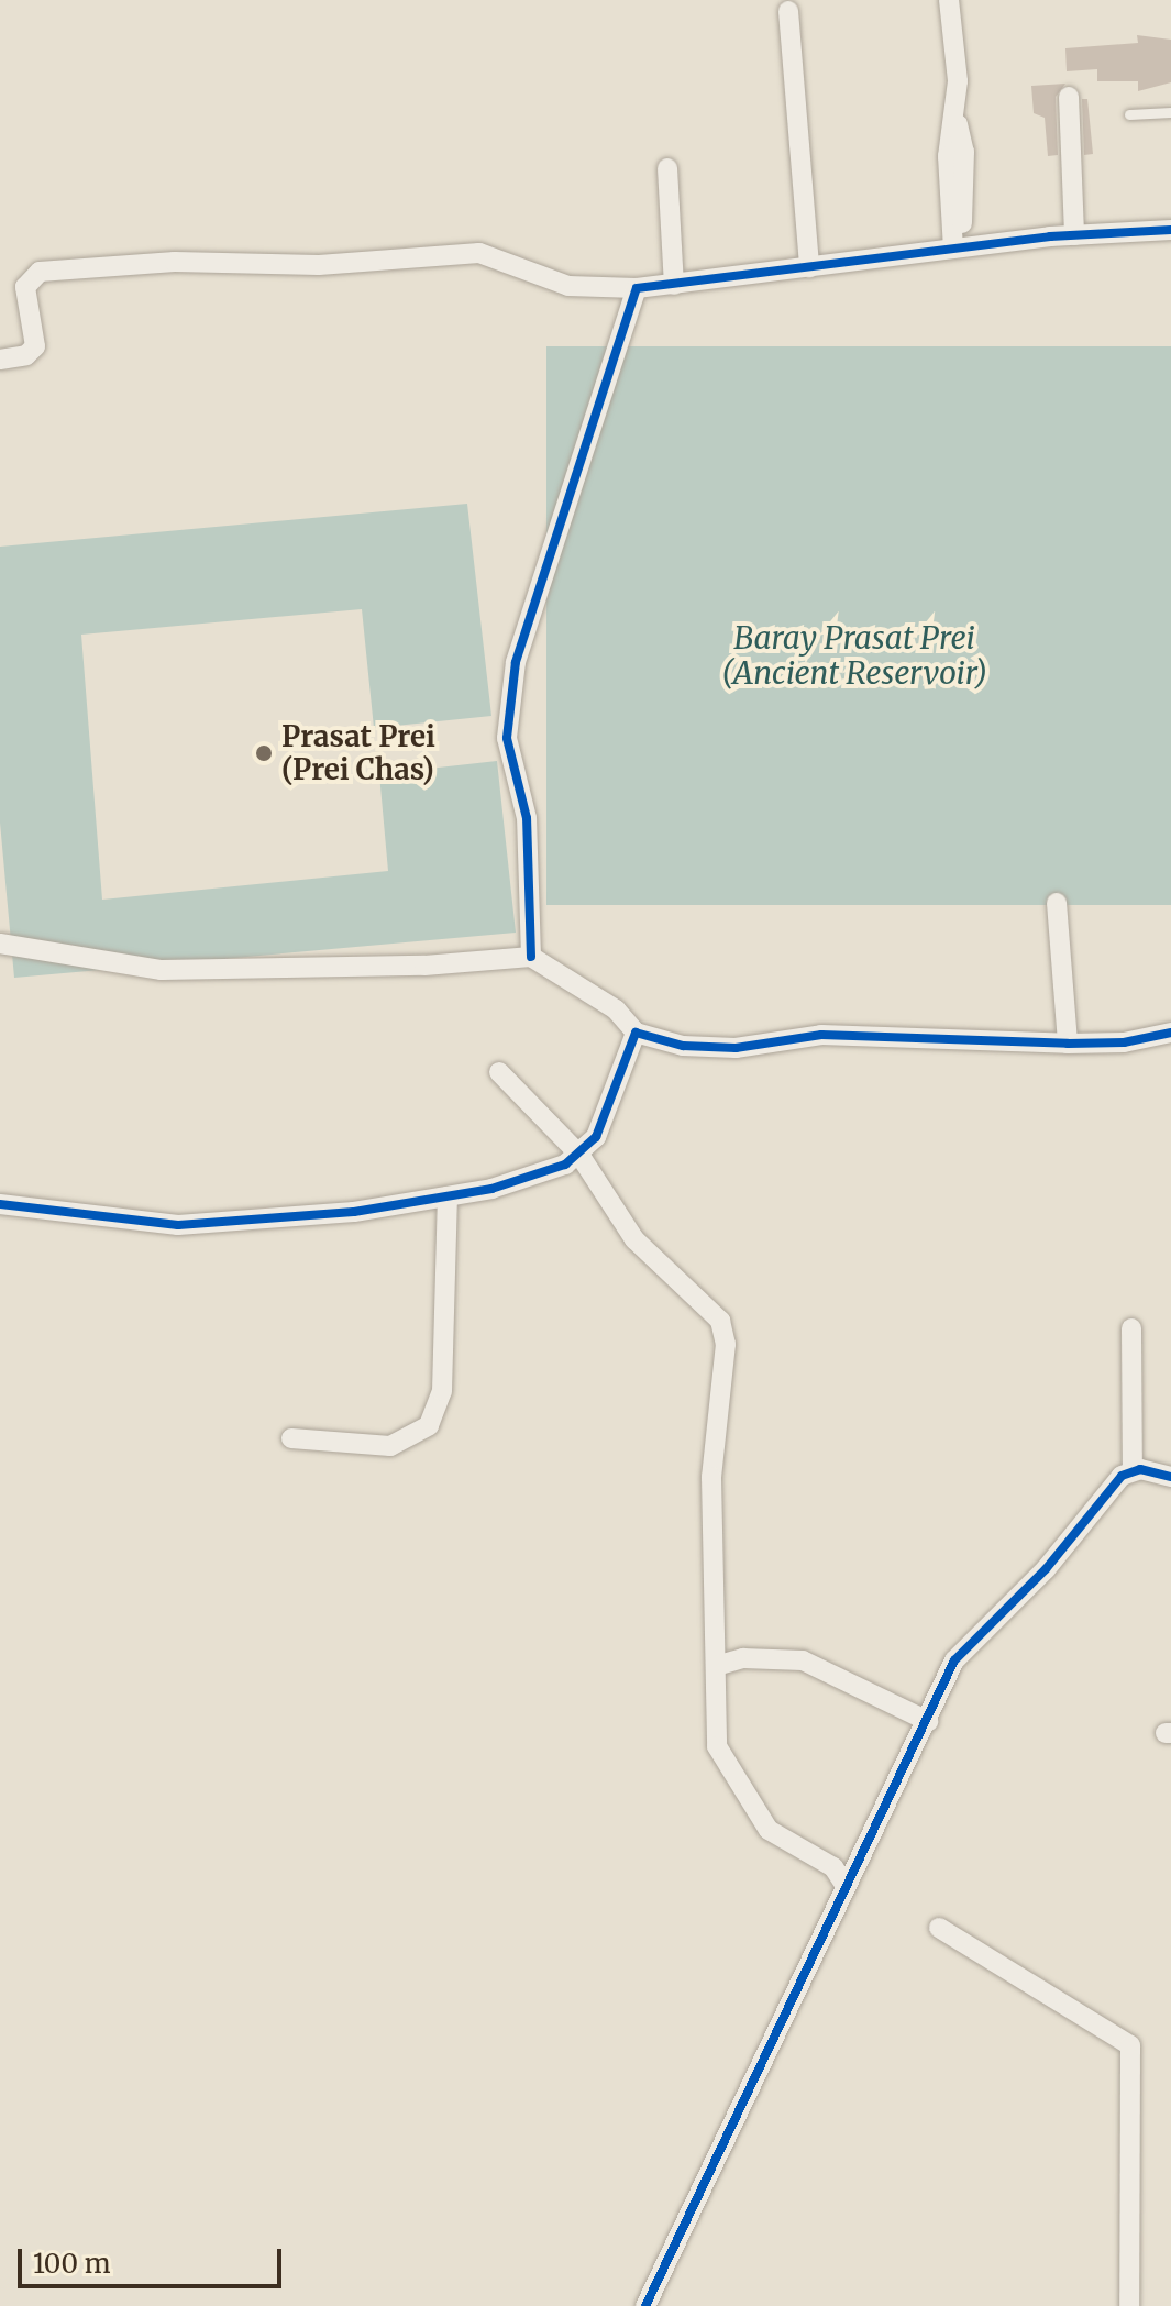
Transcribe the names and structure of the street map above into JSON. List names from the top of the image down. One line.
{"water":["Baray Prasat Prei (Ancient Reservoir)"],"places":["Prasat Prei (Prei Chas)"],"scale_bar":"100 m"}
